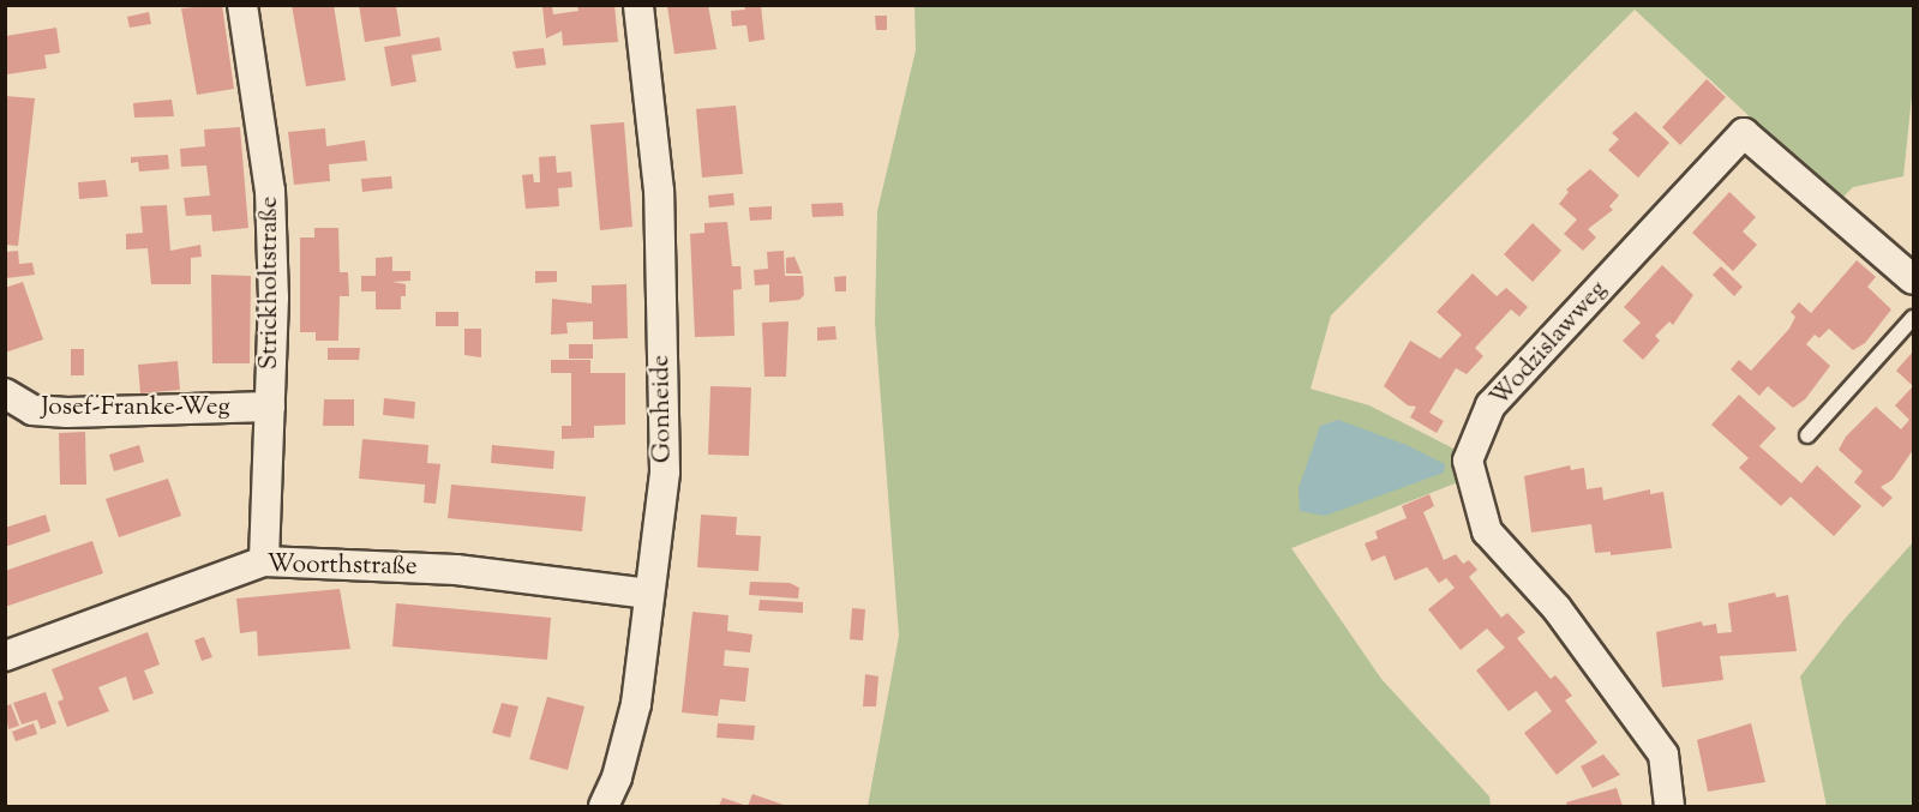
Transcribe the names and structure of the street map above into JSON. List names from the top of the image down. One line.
{"streets":{"street":["Strickholtstraße","Wodzislawweg","Josef-Franke-Weg","Gonheide","Woorthstraße"]},"crossings":[["Strickholtstraße","Josef-Franke-Weg"],["Strickholtstraße","Woorthstraße"],["Gonheide","Woorthstraße"]]}
